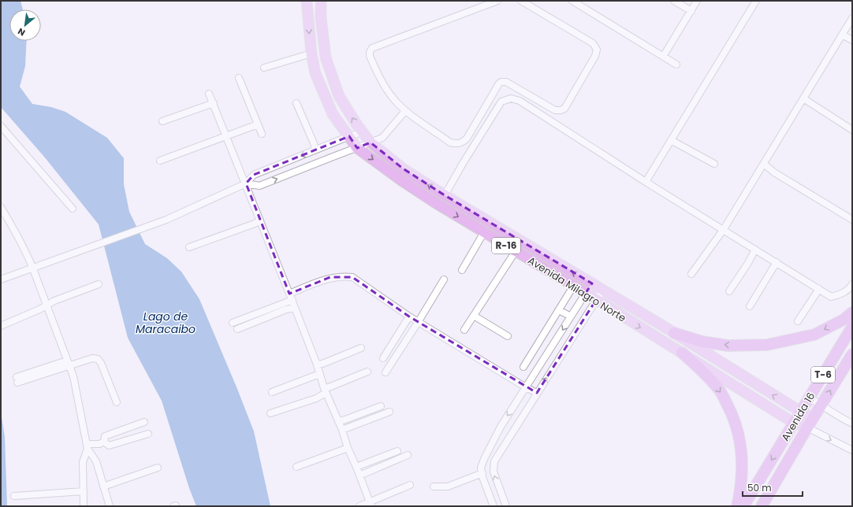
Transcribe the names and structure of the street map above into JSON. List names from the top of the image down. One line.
{"streets":{"highway":["T-6","Avenida 16"],"main road":["R-16","Avenida Milagro Norte"]},"crossings":[["Avenida Milagro Norte","Avenida 16"]],"water":["Lago de Maracaibo"],"scale_bar":"50 m","north":"bottom left"}
